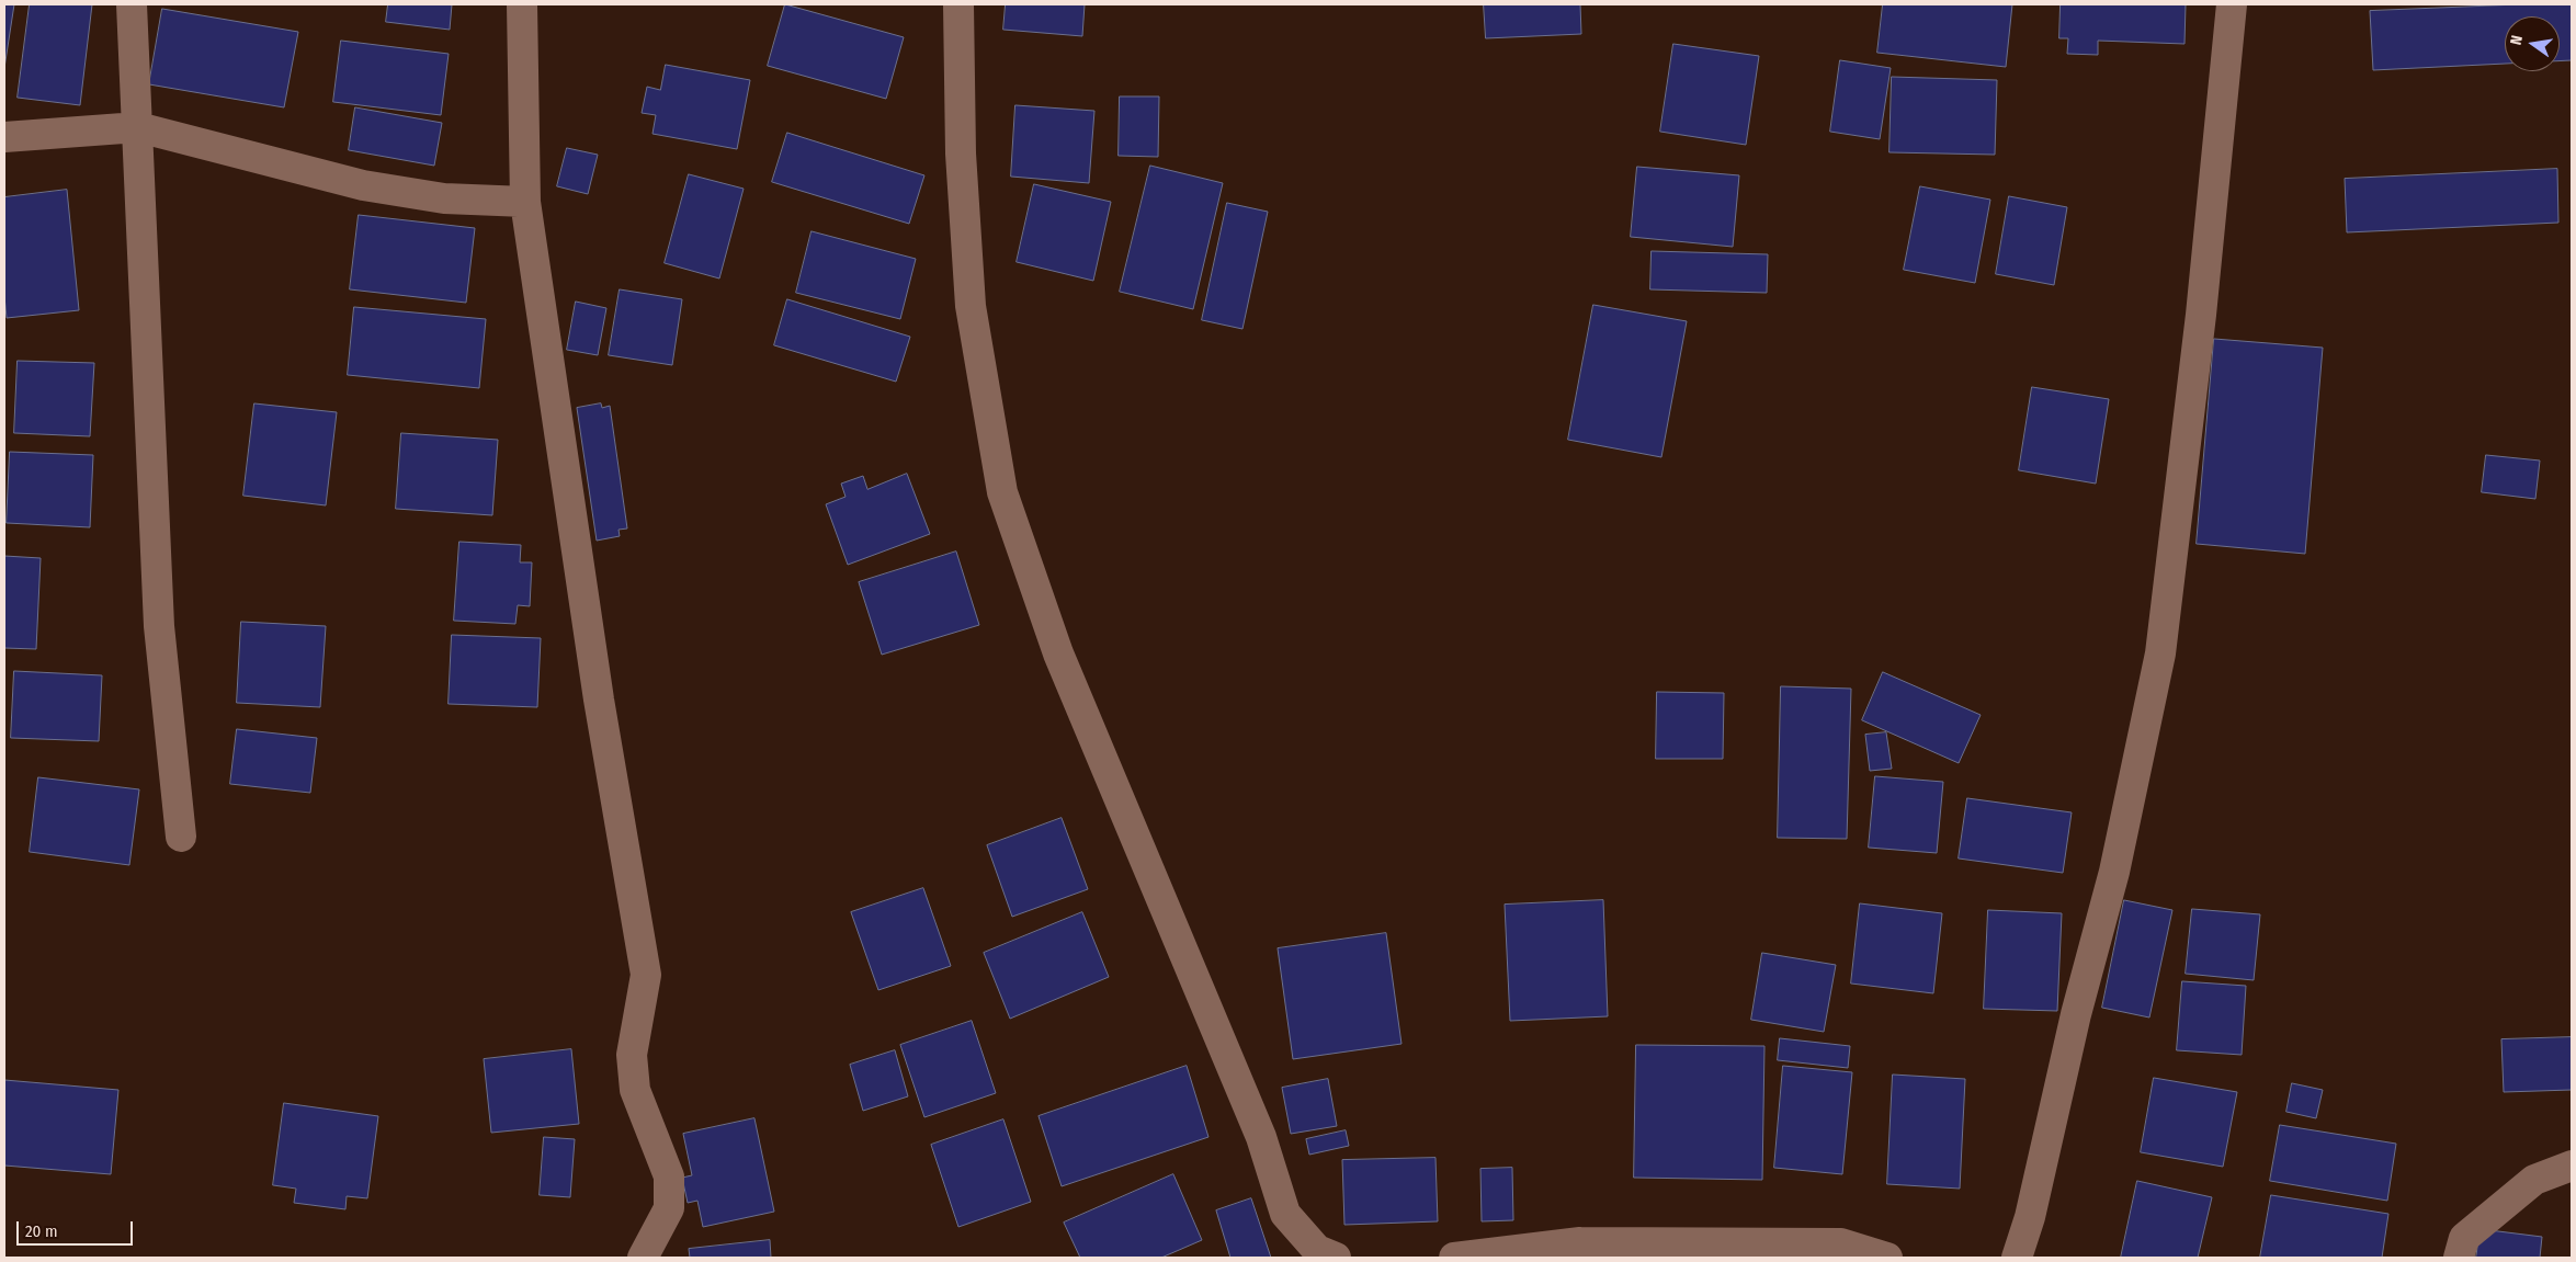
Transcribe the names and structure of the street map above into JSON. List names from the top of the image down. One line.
{"scale_bar":"20 m","north":"left"}
